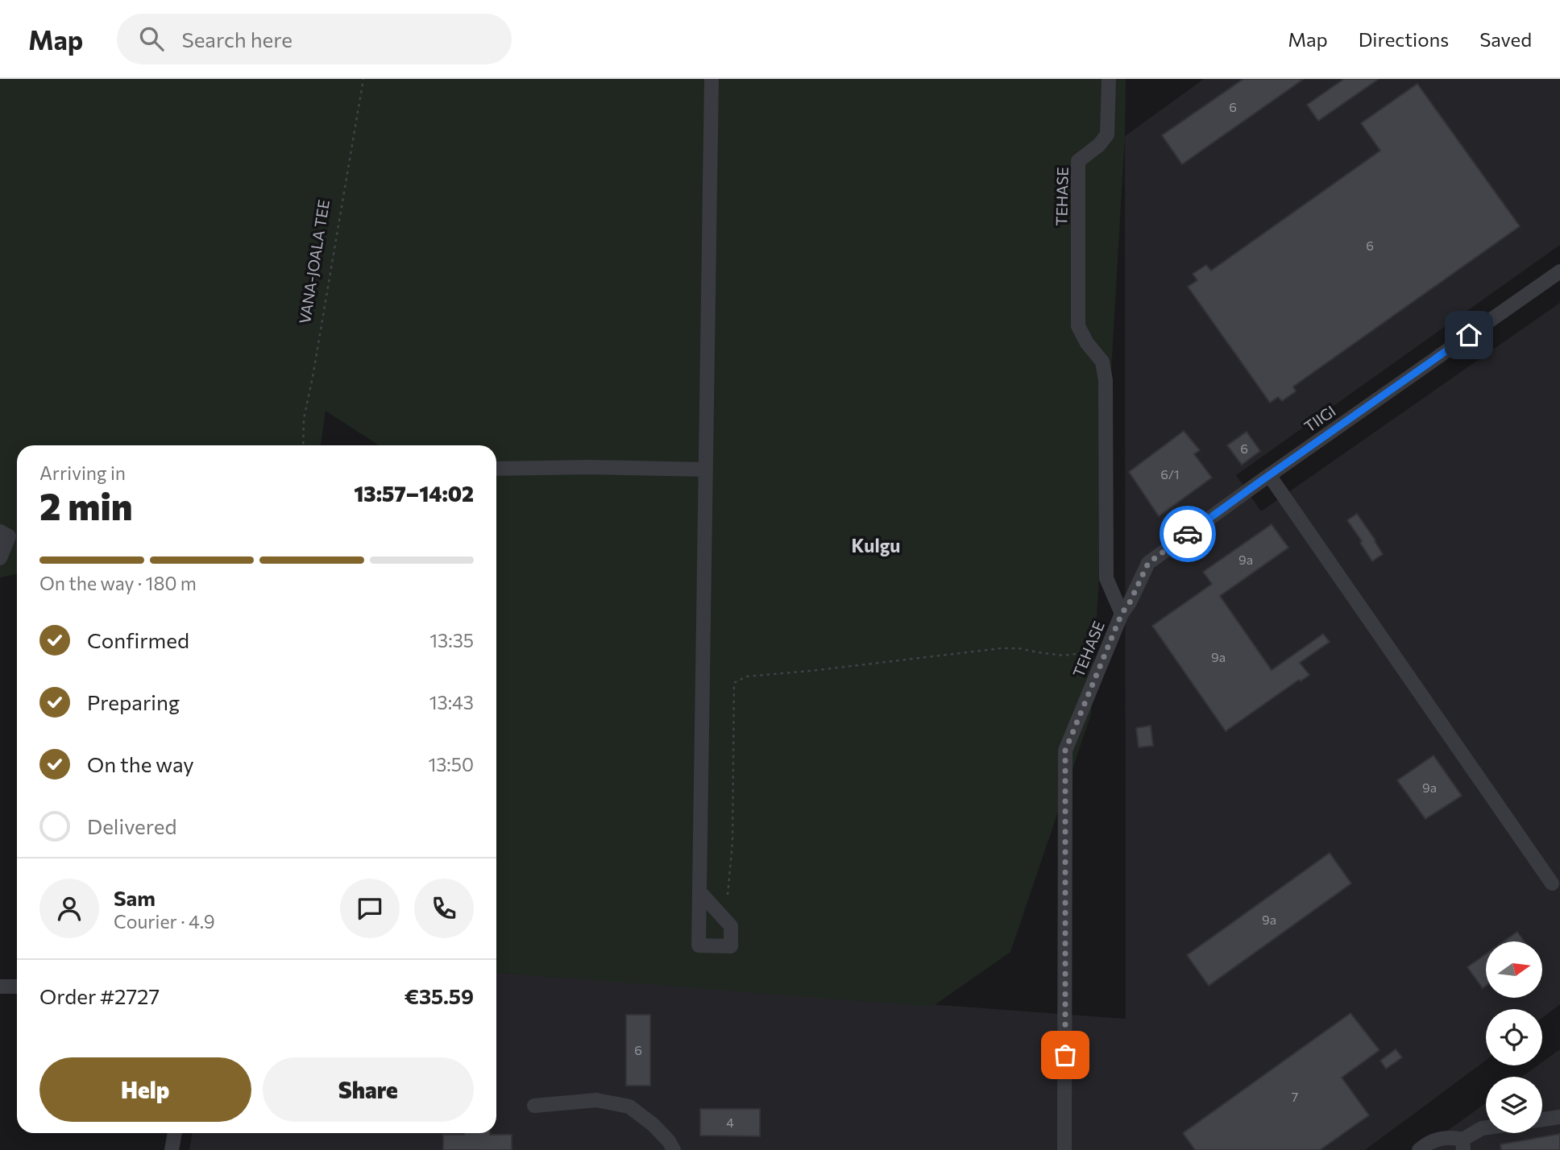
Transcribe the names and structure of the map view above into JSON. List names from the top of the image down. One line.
{"streets":{"street":["TEHASE","TIIGI"],"path":["VANA-JOALA TEE"]},"crossings":[["TEHASE","TIIGI"]],"districts":["Kulgu"],"house_numbers":["6","6","6","6/1","9a","9a","9a","9a","6","7","4"],"north":"right","page":{"header":"Map","search":"Search here","nav":["Map","Directions","Saved"],"heading":["2 min","Arriving in","13:57–14:02"],"panel":["Sam","Courier · 4.9","Order #2727","€35.59"],"bar":"On the way · 180 m","list":[["Confirmed","13:35"],["Preparing","13:43"],["On the way","13:50"],"Delivered"],"buttons":["Help","Share"]}}
